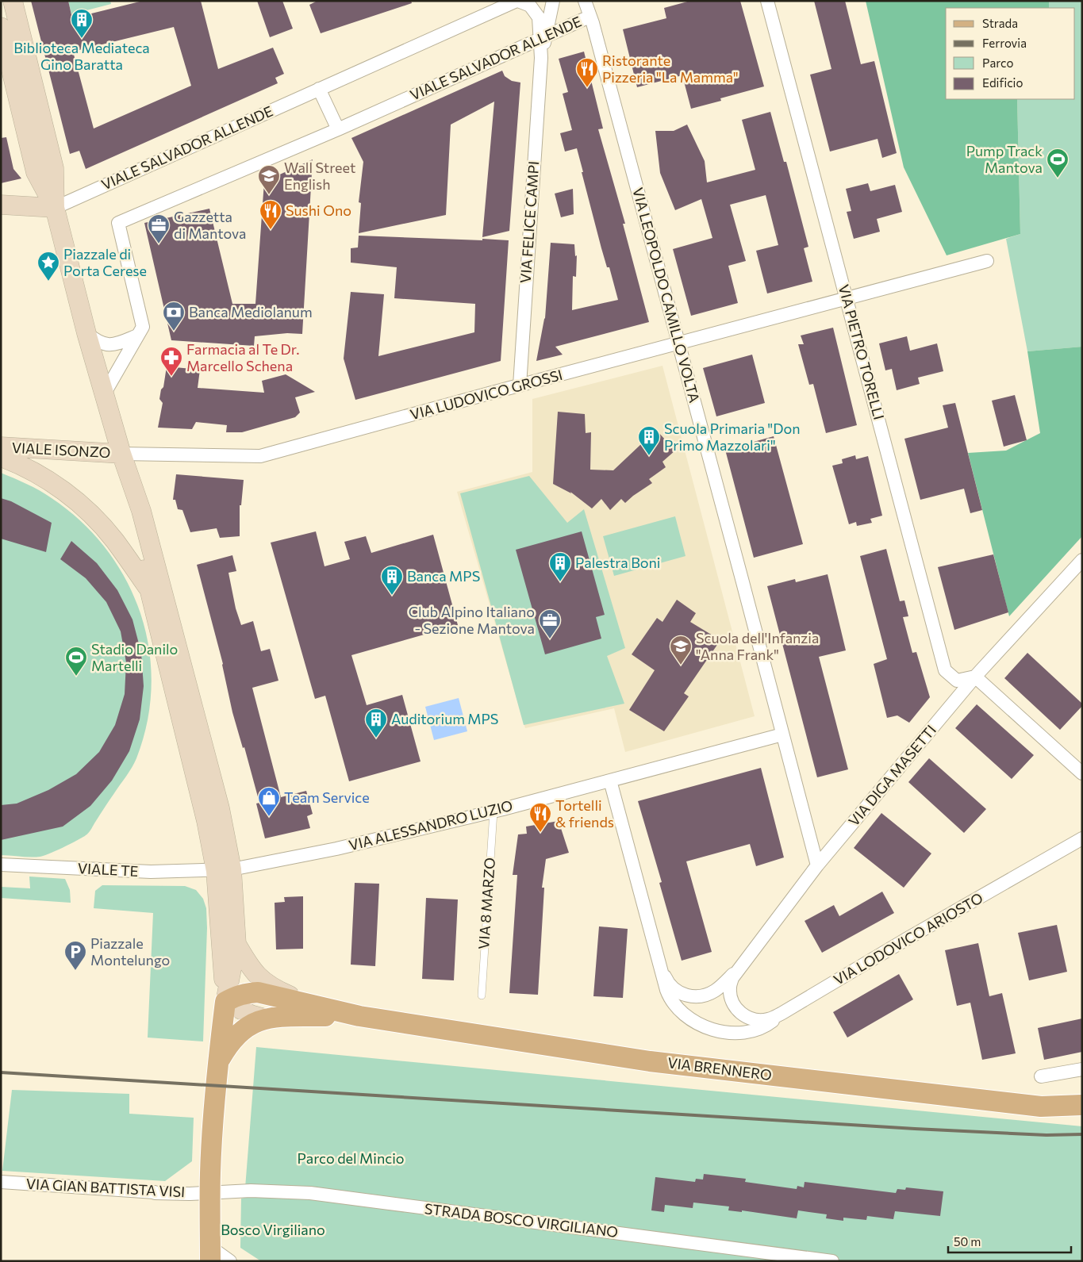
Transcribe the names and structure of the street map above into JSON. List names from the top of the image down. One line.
{"streets":{"main road":["VIALE ISONZO","VIA BRENNERO"],"street":["VIALE SALVADOR ALLENDE","VIA FELICE CAMPI","VIA LEOPOLDO CAMILLO VOLTA","VIA PIETRO TORELLI","VIA LUDOVICO GROSSI","VIA DIGA MASETTI","VIA ALESSANDRO LUZIO","VIALE TE","VIA LODOVICO ARIOSTO","VIA GIAN BATTISTA VISI","STRADA BOSCO VIRGILIANO"],"lane":["VIA 8 MARZO"]},"crossings":[["VIALE SALVADOR ALLENDE","VIA FELICE CAMPI"],["VIALE SALVADOR ALLENDE","VIA LEOPOLDO CAMILLO VOLTA"],["VIA FELICE CAMPI","VIA LUDOVICO GROSSI"],["VIA LEOPOLDO CAMILLO VOLTA","VIA LUDOVICO GROSSI"],["VIA LEOPOLDO CAMILLO VOLTA","VIA DIGA MASETTI"],["VIA LEOPOLDO CAMILLO VOLTA","VIA ALESSANDRO LUZIO"],["VIA PIETRO TORELLI","VIA LUDOVICO GROSSI"],["VIA PIETRO TORELLI","VIA DIGA MASETTI"],["VIA LUDOVICO GROSSI","VIALE ISONZO"],["VIA DIGA MASETTI","VIA LODOVICO ARIOSTO"],["VIA ALESSANDRO LUZIO","VIALE TE"],["VIA ALESSANDRO LUZIO","VIA 8 MARZO"],["VIA GIAN BATTISTA VISI","STRADA BOSCO VIRGILIANO"]],"parks":["Parco del Mincio","Bosco Virgiliano"],"places":{"building":["Biblioteca Mediateca Gino Baratta","Scuola Primaria \"Don Primo Mazzolari\"","Palestra Boni","Banca MPS","Auditorium MPS"],"restaurant":["Ristorante Pizzeria \"La Mamma\"","Sushi Ono","Tortelli & friends"],"sports":["Pump Track Mantova","Stadio Danilo Martelli"],"school or university":["Wall Street English","Scuola dell'Infanzia \"Anna Frank\""],"office":["Gazzetta di Mantova","Club Alpino Italiano - Sezione Mantova"],"place":["Piazzale di Porta Cerese"],"bank":["Banca Mediolanum"],"pharmacy":["Farmacia al Te Dr. Marcello Schena"],"shop":["Team Service"],"parking":["Piazzale Montelungo"]},"legend":["Strada","Ferrovia","Parco","Edificio"],"scale_bar":"50 m"}
